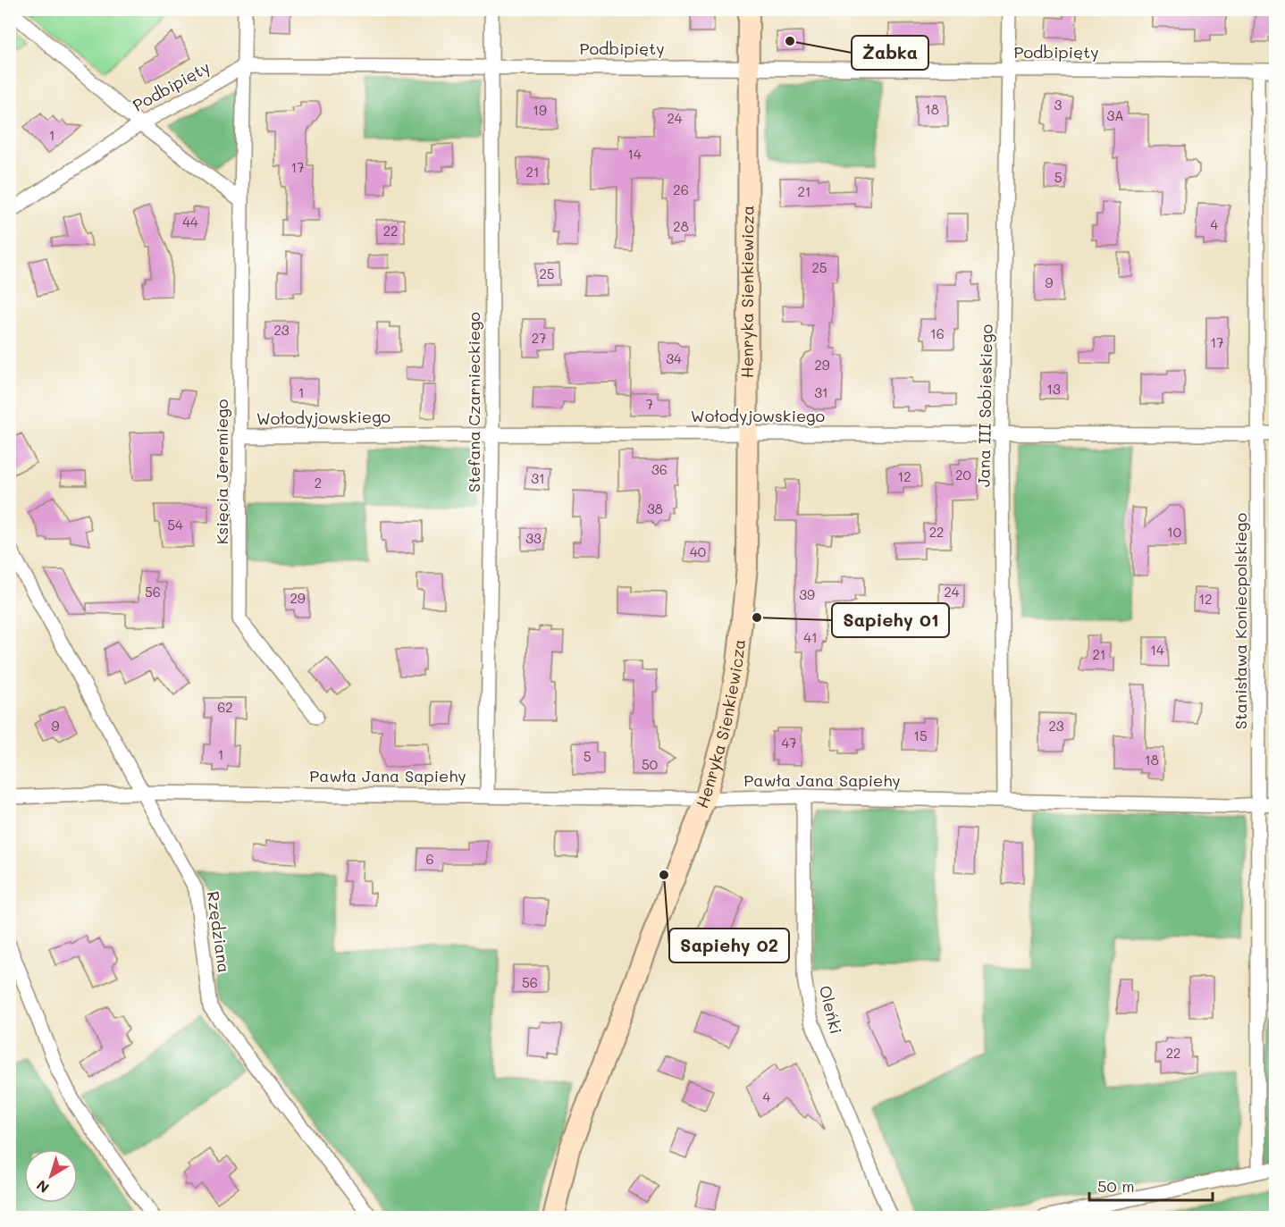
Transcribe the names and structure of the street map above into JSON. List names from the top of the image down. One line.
{"streets":{"street":["Podbipięty","Henryka Sienkiewicza","Stefana Czarnieckiego","Jana III Sobieskiego","Wołodyjowskiego","Księcia Jeremiego","Stanisława Koniecpolskiego","Pawła Jana Sapiehy","Rzędziana","Oleńki"]},"crossings":[["Podbipięty","Henryka Sienkiewicza"],["Podbipięty","Stefana Czarnieckiego"],["Podbipięty","Jana III Sobieskiego"],["Podbipięty","Księcia Jeremiego"],["Podbipięty","Stanisława Koniecpolskiego"],["Henryka Sienkiewicza","Wołodyjowskiego"],["Henryka Sienkiewicza","Pawła Jana Sapiehy"],["Stefana Czarnieckiego","Wołodyjowskiego"],["Stefana Czarnieckiego","Pawła Jana Sapiehy"],["Jana III Sobieskiego","Wołodyjowskiego"],["Jana III Sobieskiego","Pawła Jana Sapiehy"],["Wołodyjowskiego","Księcia Jeremiego"],["Wołodyjowskiego","Stanisława Koniecpolskiego"],["Stanisława Koniecpolskiego","Pawła Jana Sapiehy"],["Pawła Jana Sapiehy","Rzędziana"],["Pawła Jana Sapiehy","Oleńki"]],"places":["Żabka","Sapiehy 01","Sapiehy 02"],"house_numbers":["3","18","19","3A","24","1","14","17","21","5","26","21","44","4","28","22","25","25","9","23","16","27","17","34","29","13","1","31","7","36","20","12","31","2","38","54","22","10","33","40","56","24","39","29","12","41","14","21","62","9","23","15","47","1","5","18","50","6","56","22","4"],"scale_bar":"50 m","north":"bottom left"}
